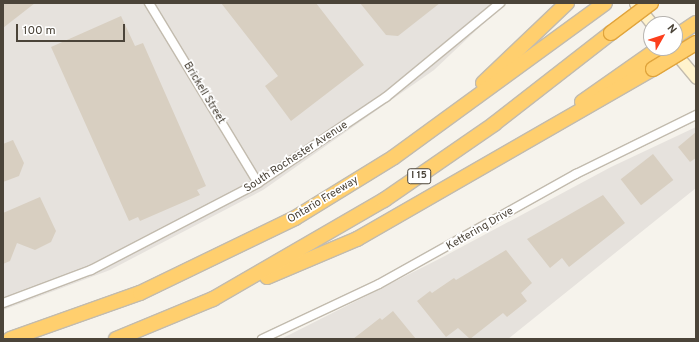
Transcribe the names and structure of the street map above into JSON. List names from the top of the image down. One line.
{"streets":{"highway":["I 15","Ontario Freeway"],"street":["Brickell Street","South Rochester Avenue","Kettering Drive"]},"crossings":[["Brickell Street","South Rochester Avenue"]],"scale_bar":"100 m","north":"top right"}
